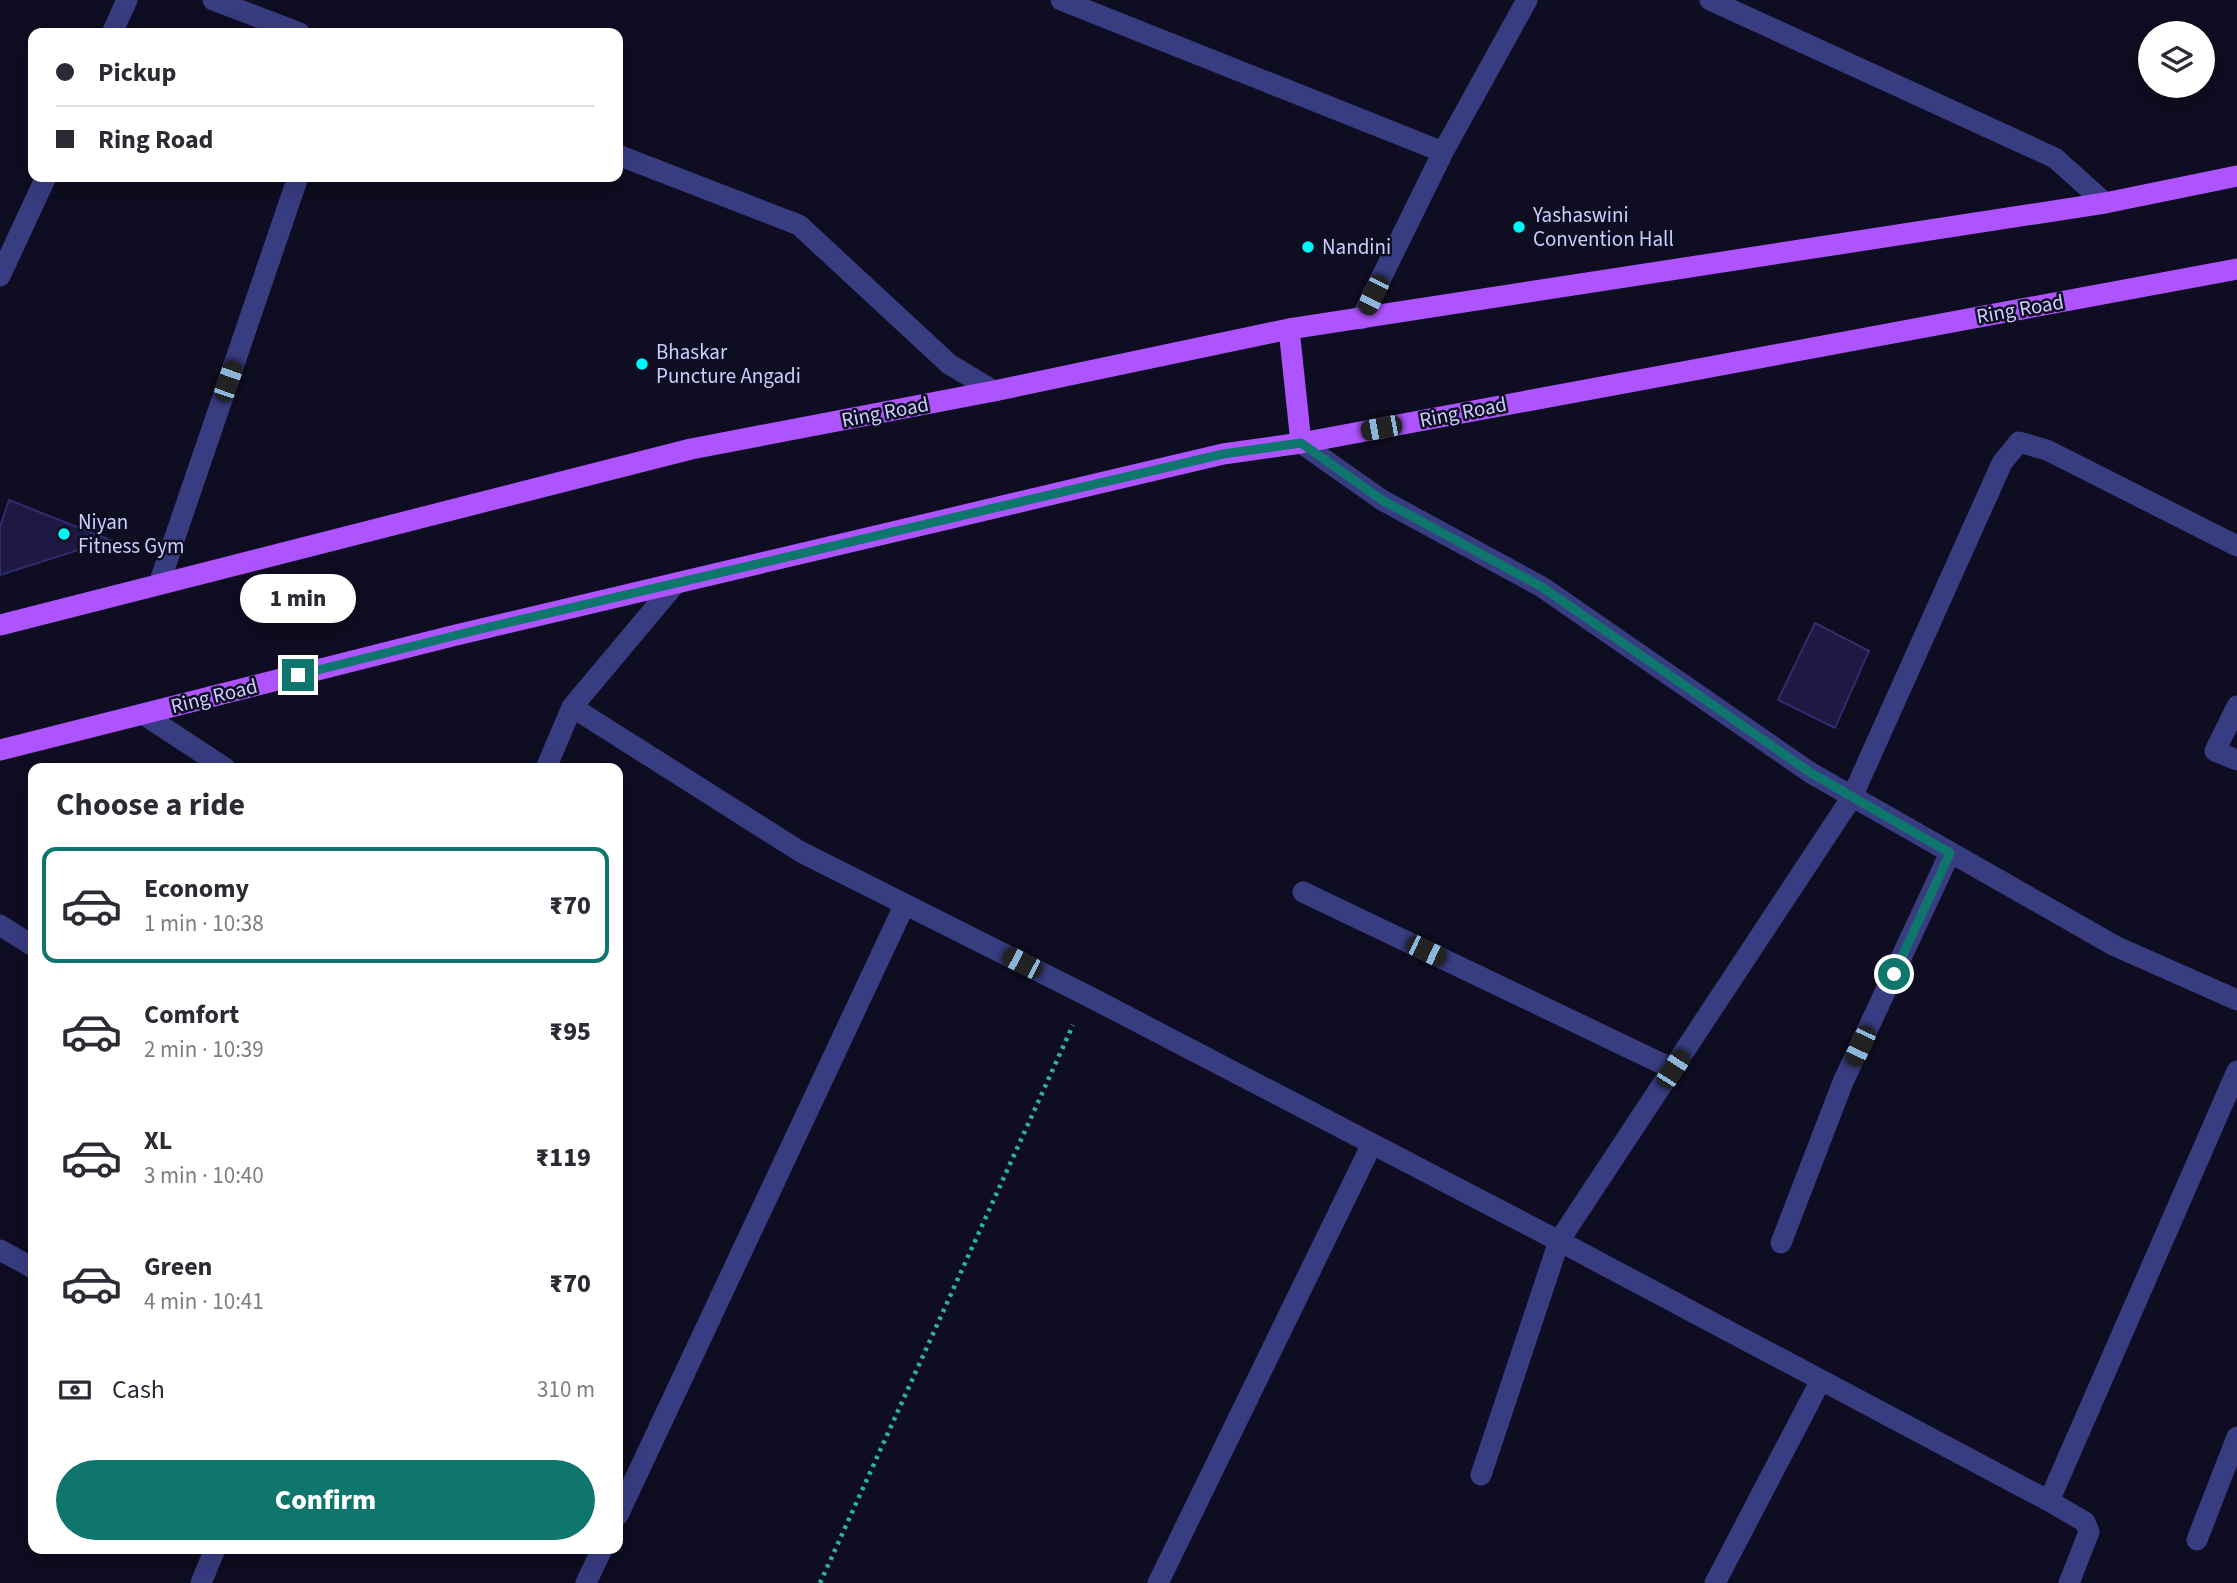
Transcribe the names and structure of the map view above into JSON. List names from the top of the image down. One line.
{"streets":{"main road":["Ring Road"]},"places":["Yashaswini Convention Hall","Nandini","Bhaskar Puncture Angadi","Niyan Fitness Gym"],"page":{"banner":["Pickup","Ring Road"],"bubble":"1 min","heading":"Choose a ride","list":[{"name":"Economy","note":"1 min · 10:38","value":"₹70"},{"name":"Comfort","note":"2 min · 10:39","value":"₹95"},{"name":"XL","note":"3 min · 10:40","value":"₹119"},{"name":"Green","note":"4 min · 10:41","value":"₹70"}],"pay":["Cash","310 m"],"buttons":"Confirm"}}
